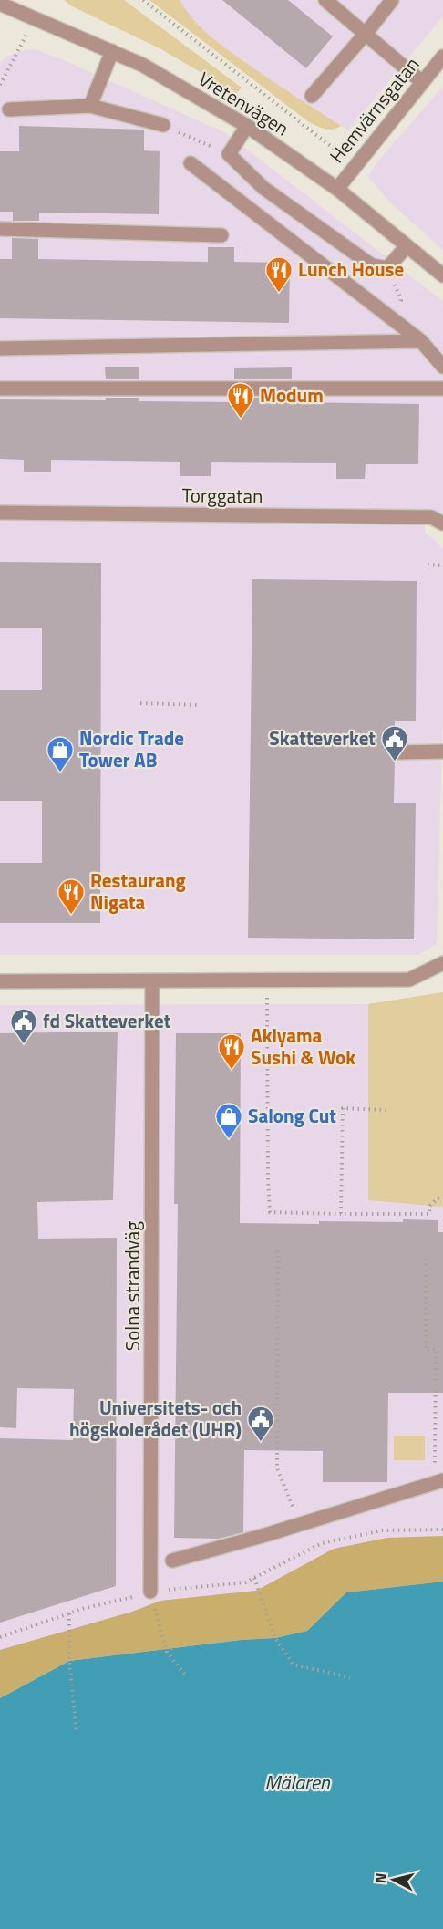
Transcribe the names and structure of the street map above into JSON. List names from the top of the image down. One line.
{"streets":{"street":["Vretenvägen","Hemvärnsgatan","Torggatan","Solna strandväg"]},"crossings":[["Vretenvägen","Hemvärnsgatan"]],"water":["Mälaren"],"places":{"restaurant":["Lunch House","Modum","Restaurang Nigata","Akiyama Sushi & Wok"],"public building":["Skatteverket","fd Skatteverket","Universitets- och högskolerådet (UHR)"],"shop":["Nordic Trade Tower AB","Salong Cut"]},"north":"left"}
